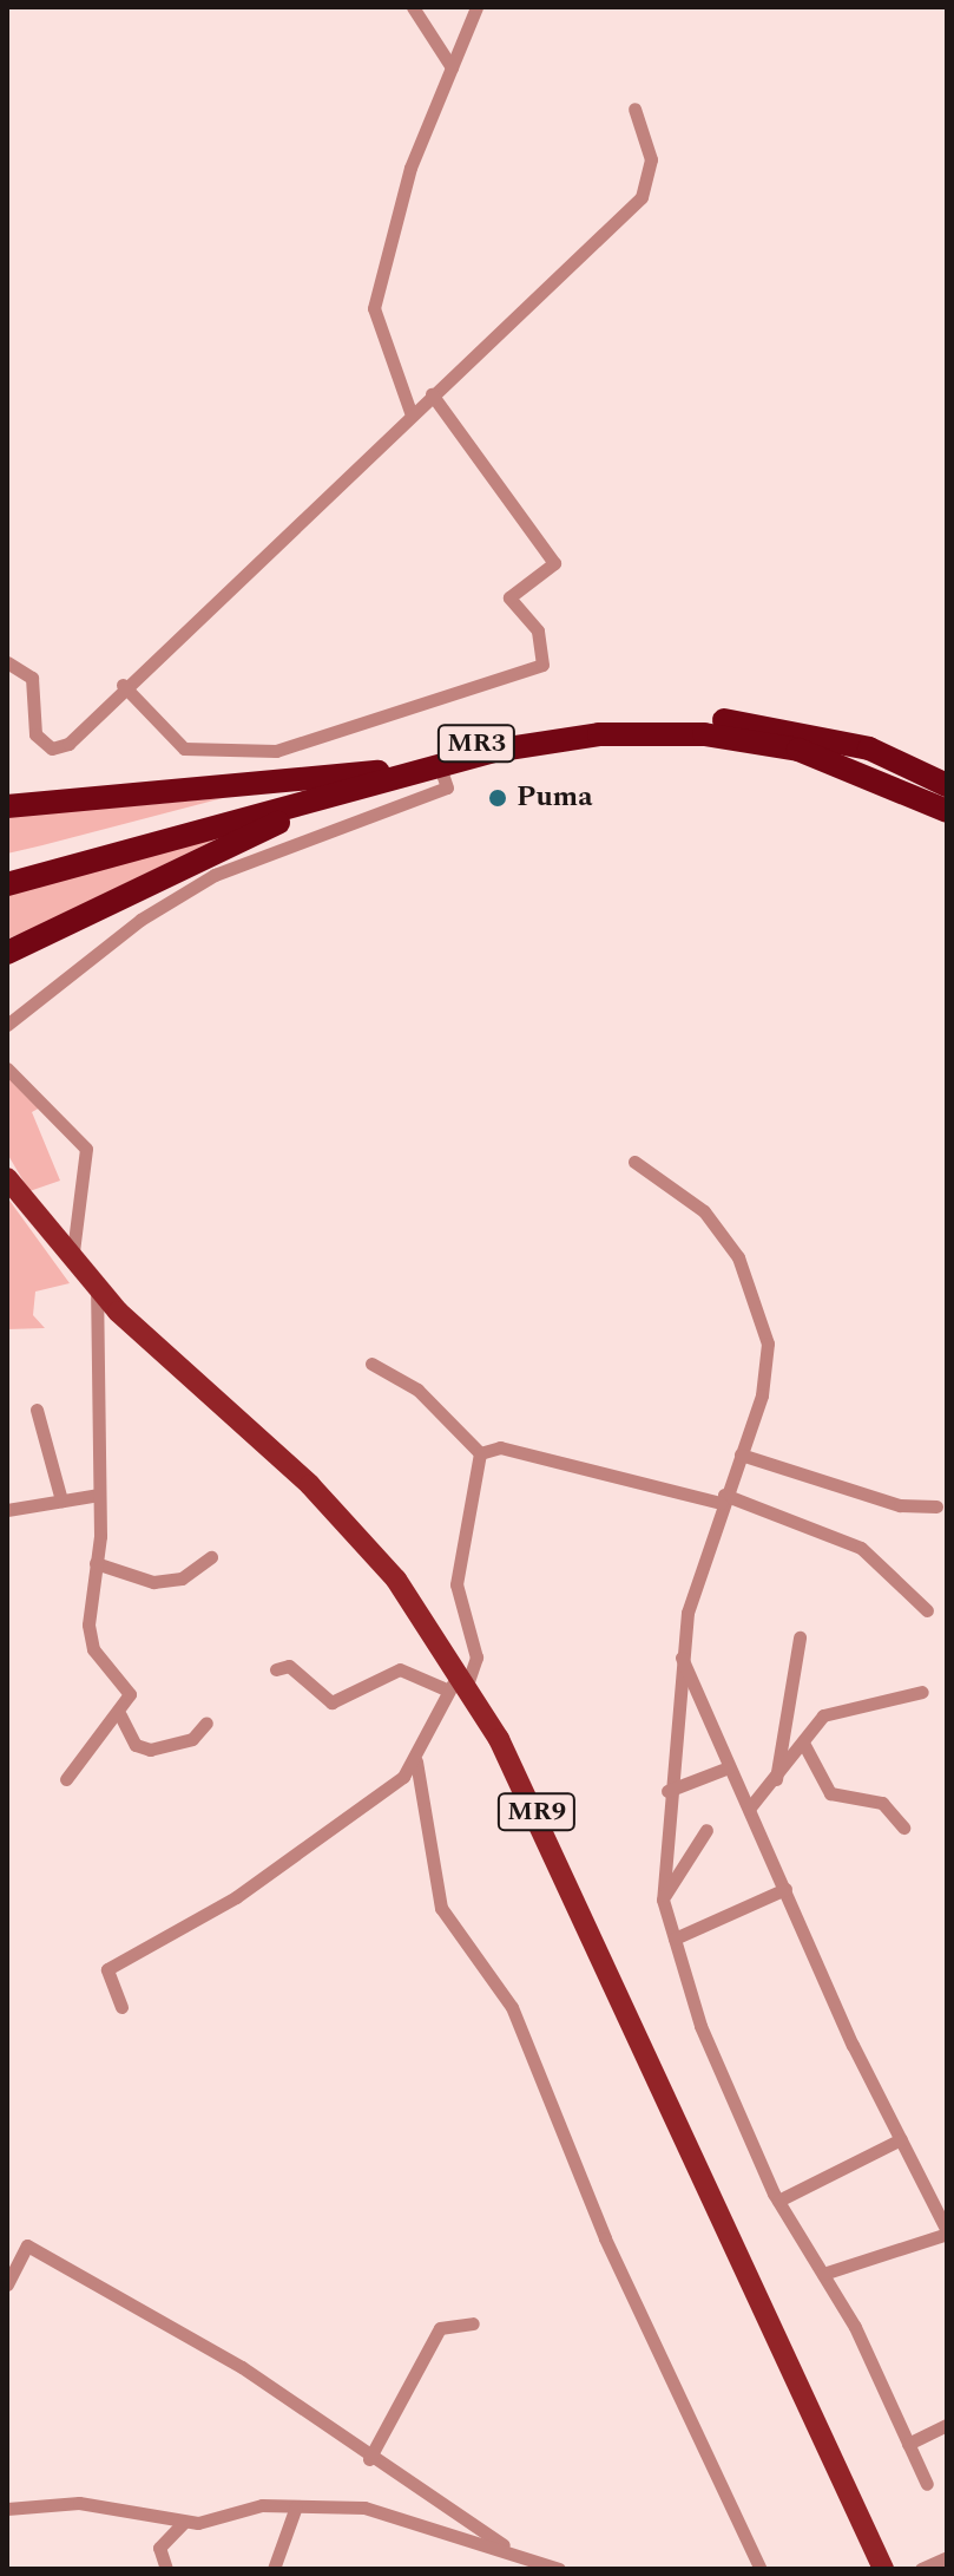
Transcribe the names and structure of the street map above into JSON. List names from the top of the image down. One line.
{"streets":{"highway":["MR3"],"main road":["MR9"]},"places":["Puma"]}
